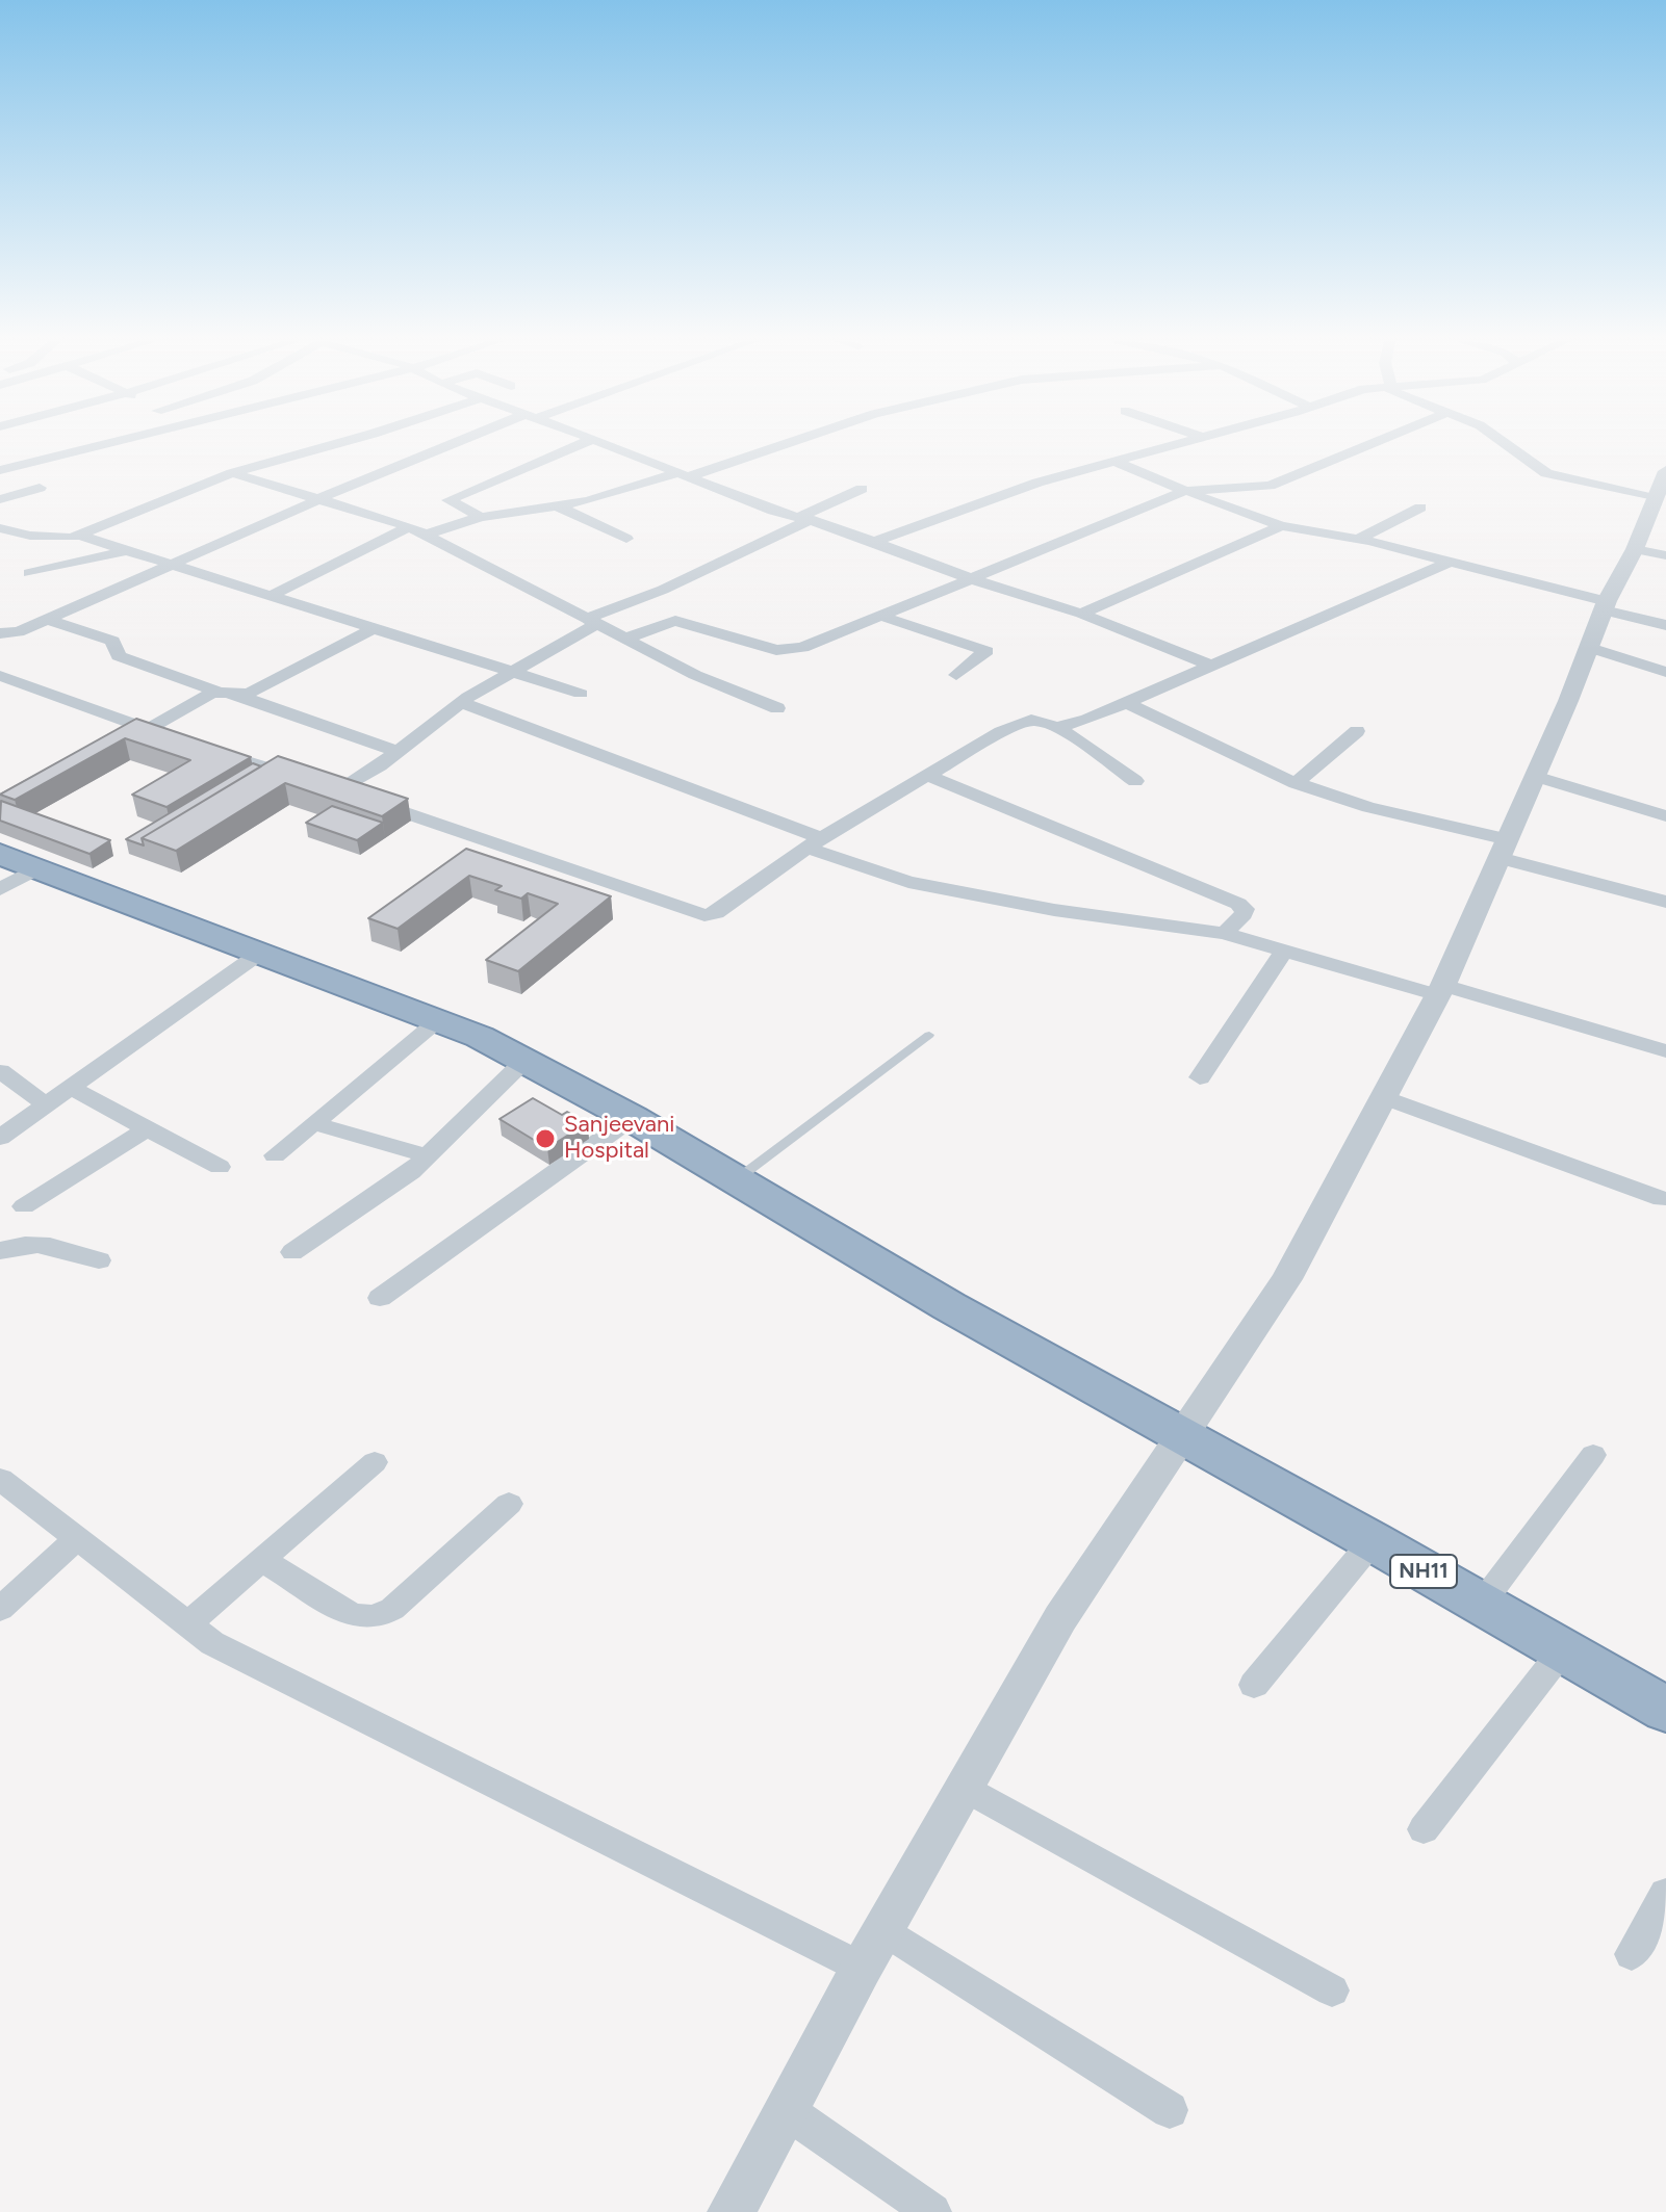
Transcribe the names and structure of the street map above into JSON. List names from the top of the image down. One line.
{"streets":{"highway":["NH11"]},"places":["Sanjeevani Hospital"]}
